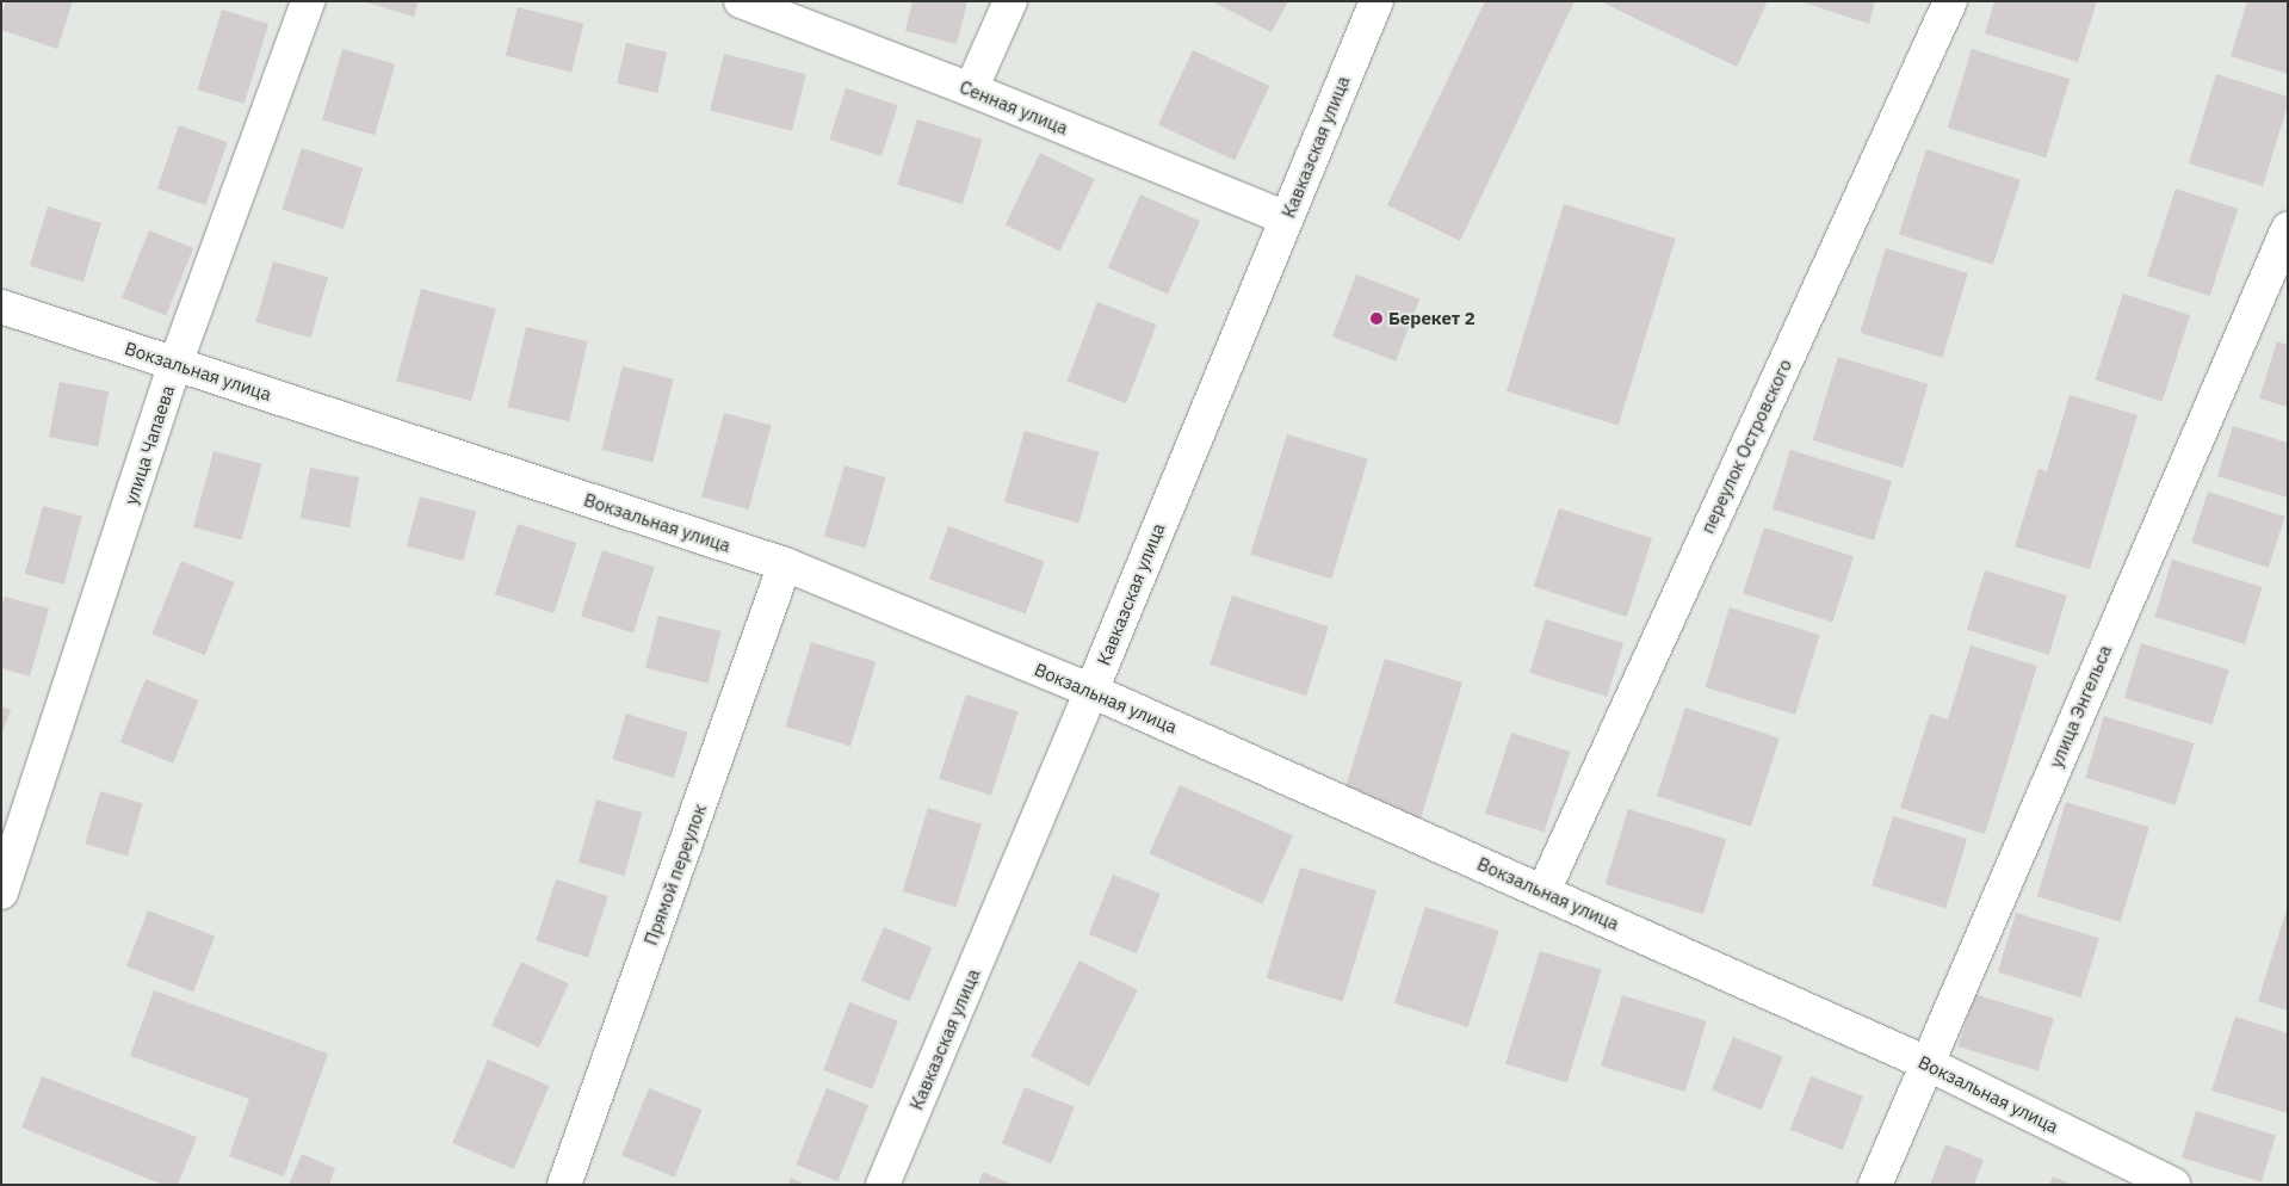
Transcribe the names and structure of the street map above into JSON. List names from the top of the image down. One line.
{"streets":{"street":["Сенная улица","Кавказская улица","Вокзальная улица","улица Чапаева","переулок Островского","улица Энгельса","Прямой переулок"]},"crossings":[["Сенная улица","Кавказская улица"],["Кавказская улица","Вокзальная улица"],["Вокзальная улица","улица Чапаева"],["Вокзальная улица","переулок Островского"],["Вокзальная улица","улица Энгельса"],["Вокзальная улица","Прямой переулок"]],"places":["Берекет 2"]}
